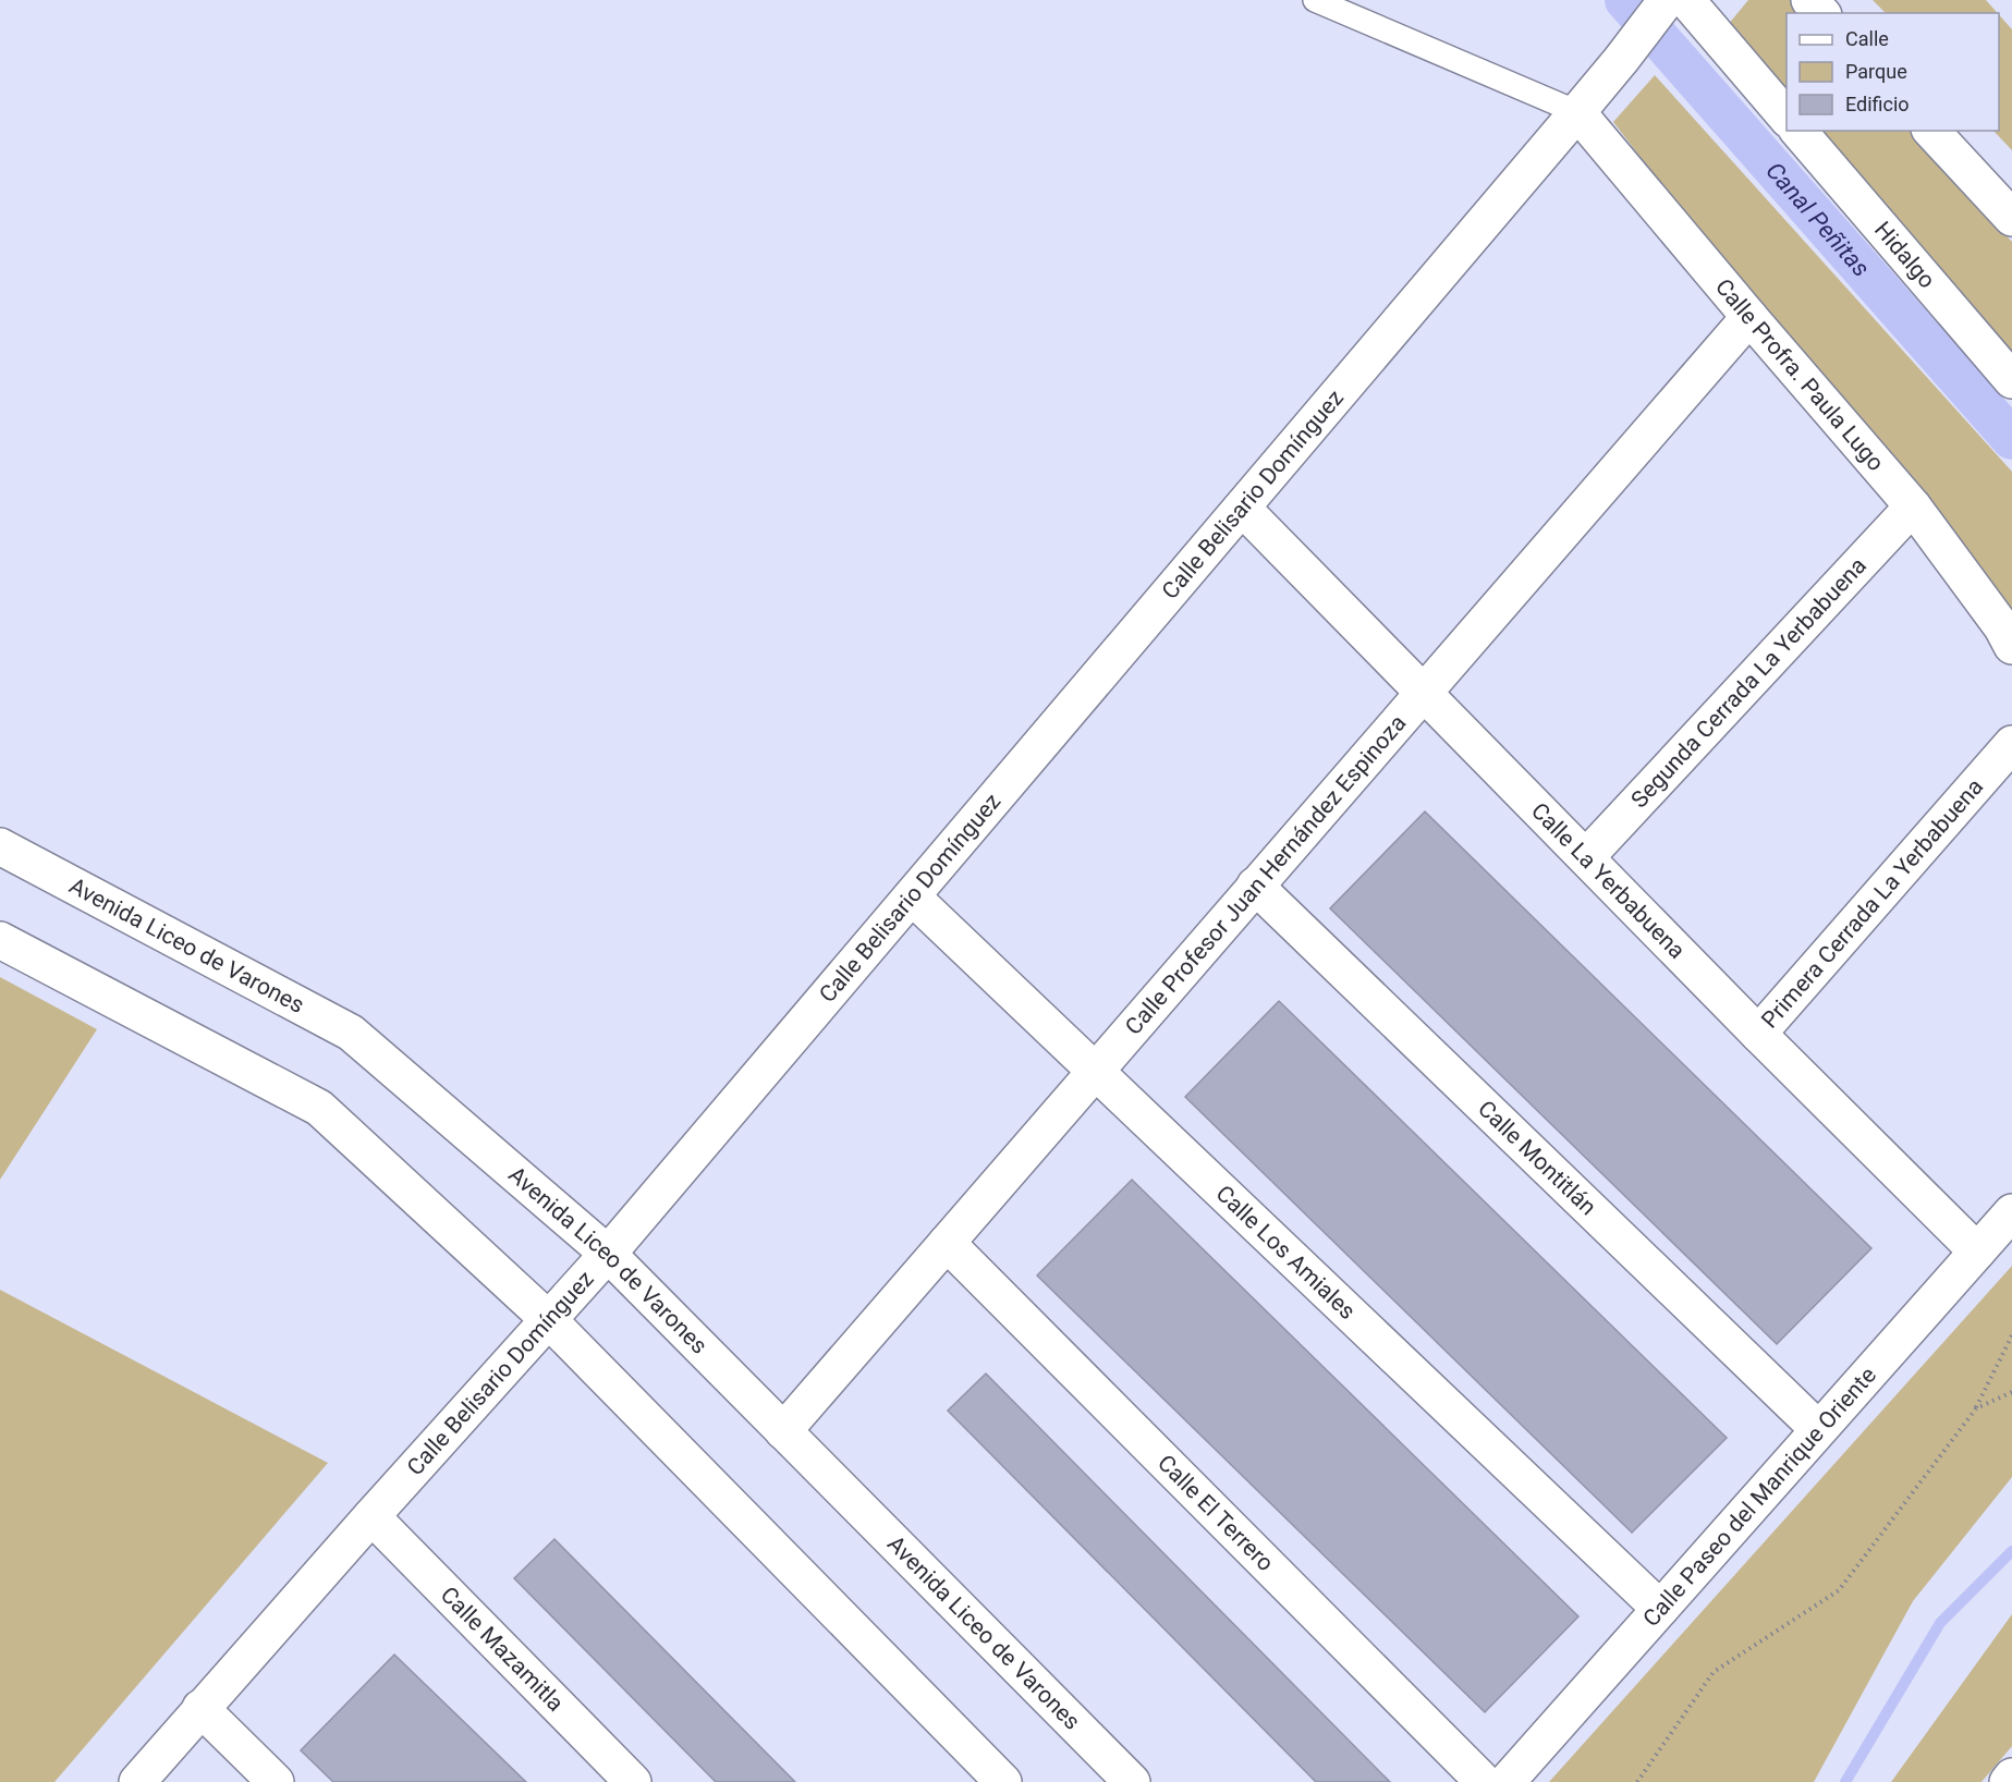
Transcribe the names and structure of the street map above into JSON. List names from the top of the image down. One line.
{"streets":{"street":["Hidalgo","Calle Profra. Paula Lugo","Calle Belisario Domínguez","Segunda Cerrada La Yerbabuena","Calle Profesor Juan Hernández Espinoza","Calle La Yerbabuena","Primera Cerrada La Yerbabuena","Avenida Liceo de Varones","Calle Montitlán","Calle Los Amiales","Calle Paseo del Manrique Oriente","Calle El Terrero","Calle Mazamitla"]},"crossings":[["Calle Profra. Paula Lugo","Calle Belisario Domínguez"],["Calle Profra. Paula Lugo","Segunda Cerrada La Yerbabuena"],["Calle Profra. Paula Lugo","Calle Profesor Juan Hernández Espinoza"],["Calle Belisario Domínguez","Calle La Yerbabuena"],["Calle Belisario Domínguez","Avenida Liceo de Varones"],["Calle Belisario Domínguez","Calle Los Amiales"],["Calle Belisario Domínguez","Calle Mazamitla"],["Segunda Cerrada La Yerbabuena","Calle La Yerbabuena"],["Calle Profesor Juan Hernández Espinoza","Calle La Yerbabuena"],["Calle Profesor Juan Hernández Espinoza","Avenida Liceo de Varones"],["Calle Profesor Juan Hernández Espinoza","Calle Montitlán"],["Calle Profesor Juan Hernández Espinoza","Calle Los Amiales"],["Calle Profesor Juan Hernández Espinoza","Calle El Terrero"],["Calle La Yerbabuena","Primera Cerrada La Yerbabuena"],["Calle La Yerbabuena","Calle Paseo del Manrique Oriente"],["Calle Montitlán","Calle Paseo del Manrique Oriente"],["Calle Los Amiales","Calle Paseo del Manrique Oriente"]],"water":["Canal Peñitas"],"legend":["Calle","Parque","Edificio"]}
